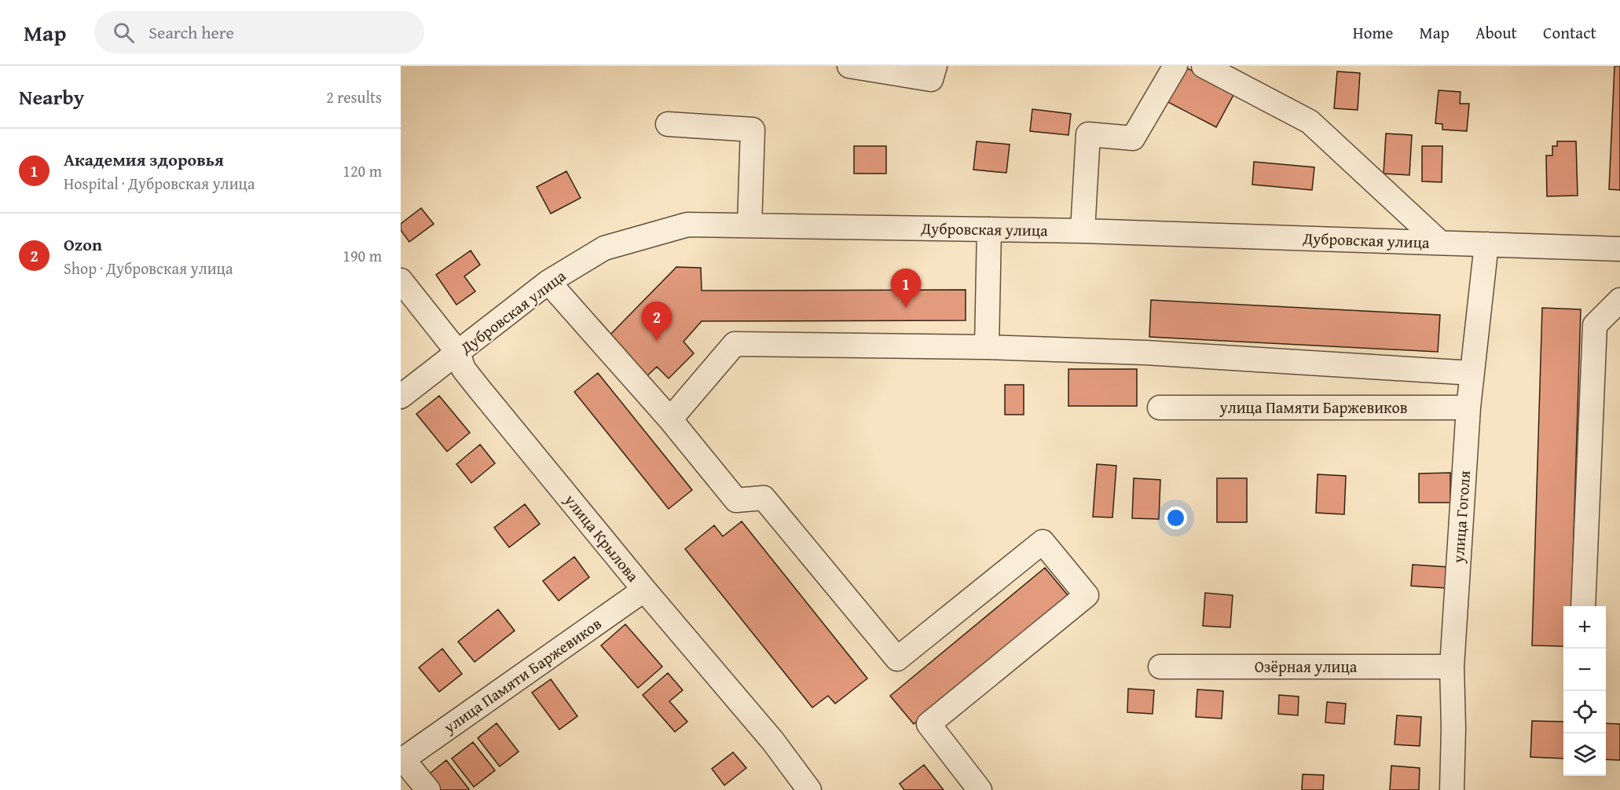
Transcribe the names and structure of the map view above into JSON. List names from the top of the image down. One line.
{"streets":{"street":["Дубровская улица","улица Памяти Баржевиков","улица Гоголя","улица Крылова","Озёрная улица"]},"crossings":[["Дубровская улица","улица Гоголя"],["Дубровская улица","улица Крылова"],["улица Памяти Баржевиков","улица Гоголя"],["улица Памяти Баржевиков","улица Крылова"],["улица Гоголя","Озёрная улица"]],"page":{"header":"Map","search":"Search here","nav":["Home","Map","About","Contact"],"heading":["Nearby","2 results"],"list":[{"mark":"1","name":"Академия здоровья","note":"Hospital · Дубровская улица","value":"120 m"},{"mark":"2","name":"Ozon","note":"Shop · Дубровская улица","value":"190 m"}],"pins":["1","2"],"map_buttons":["+","−"]}}
